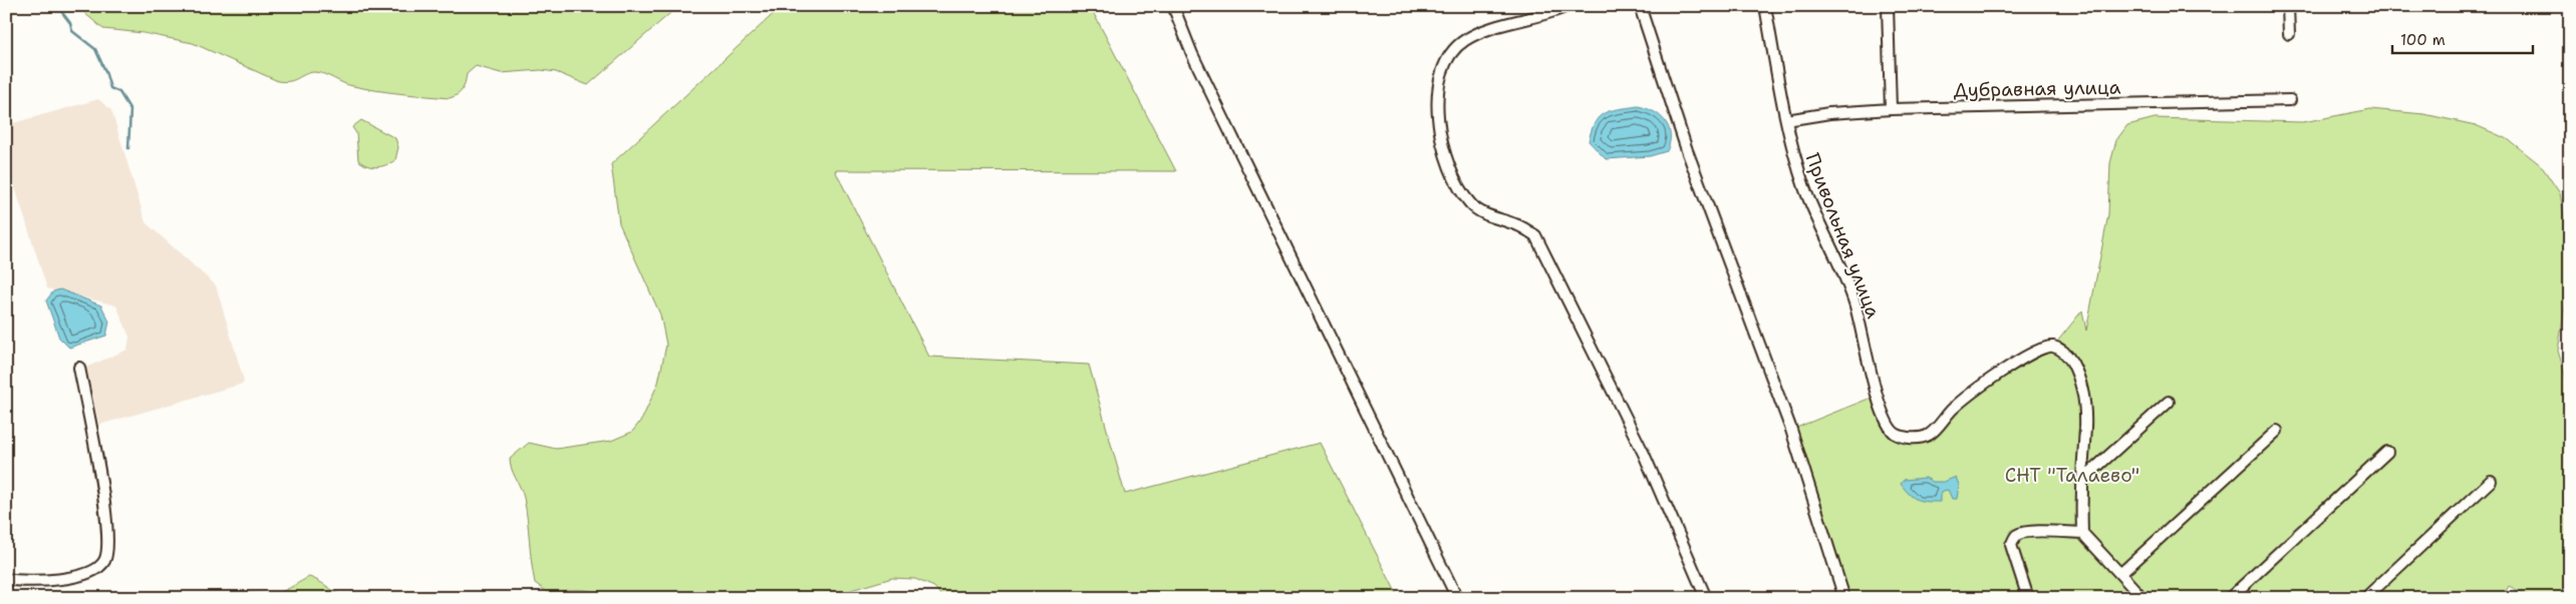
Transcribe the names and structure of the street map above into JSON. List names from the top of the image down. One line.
{"streets":{"street":["Дубравная улица","Привольная улица"]},"crossings":[["Дубравная улица","Привольная улица"]],"parks":["СНТ \"Талаево\""],"scale_bar":"100 m"}
